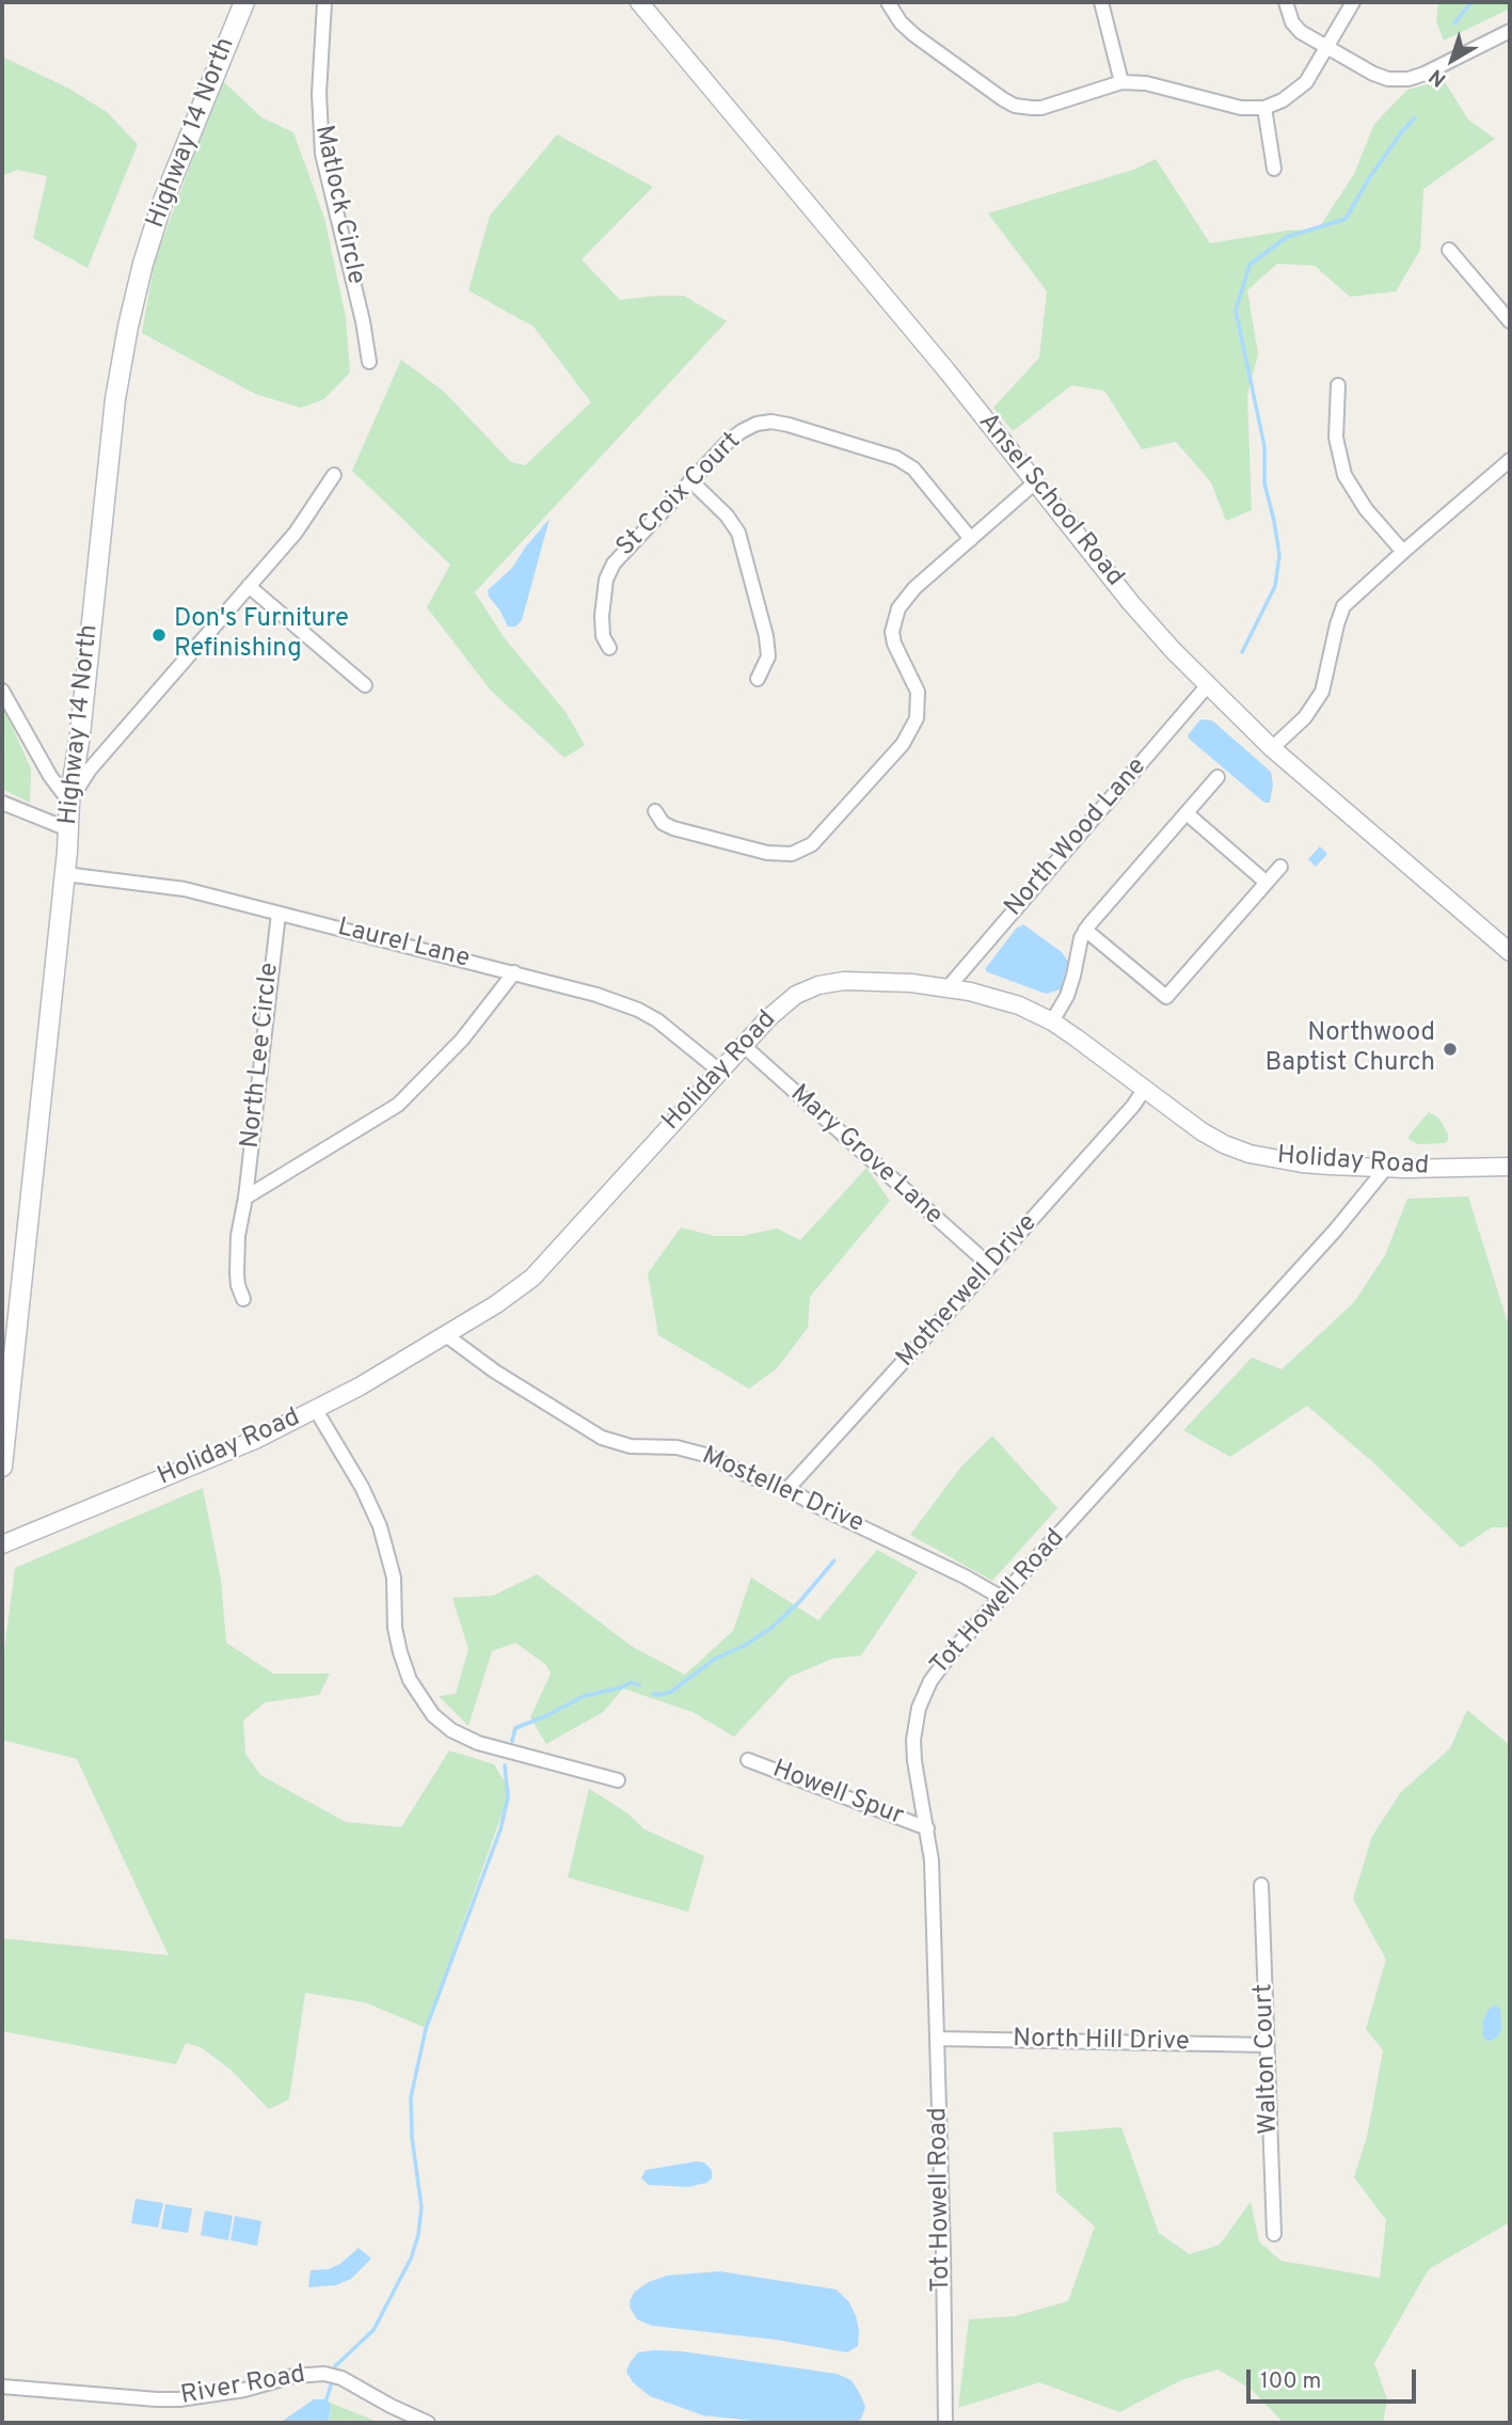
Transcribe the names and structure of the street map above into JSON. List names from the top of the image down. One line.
{"streets":{"main road":["Highway 14 North"],"street":["Matlock Circle","St Croix Court","Ansel School Road","North Wood Lane","Laurel Lane","North Lee Circle","Holiday Road","Mary Grove Lane","Motherwell Drive","Mosteller Drive","Tot Howell Road","Howell Spur","North Hill Drive","Walton Court","River Road"]},"crossings":[["Highway 14 North","Laurel Lane"],["Ansel School Road","North Wood Lane"],["North Wood Lane","Holiday Road"],["Laurel Lane","North Lee Circle"],["Laurel Lane","Holiday Road"],["Holiday Road","Mary Grove Lane"],["Holiday Road","Motherwell Drive"],["Holiday Road","Mosteller Drive"],["Holiday Road","Tot Howell Road"],["Mary Grove Lane","Motherwell Drive"],["Motherwell Drive","Mosteller Drive"],["Mosteller Drive","Tot Howell Road"],["Tot Howell Road","Howell Spur"],["Tot Howell Road","North Hill Drive"],["North Hill Drive","Walton Court"]],"places":["Don's Furniture Refinishing","Northwood Baptist Church"],"scale_bar":"100 m","north":"bottom left"}
